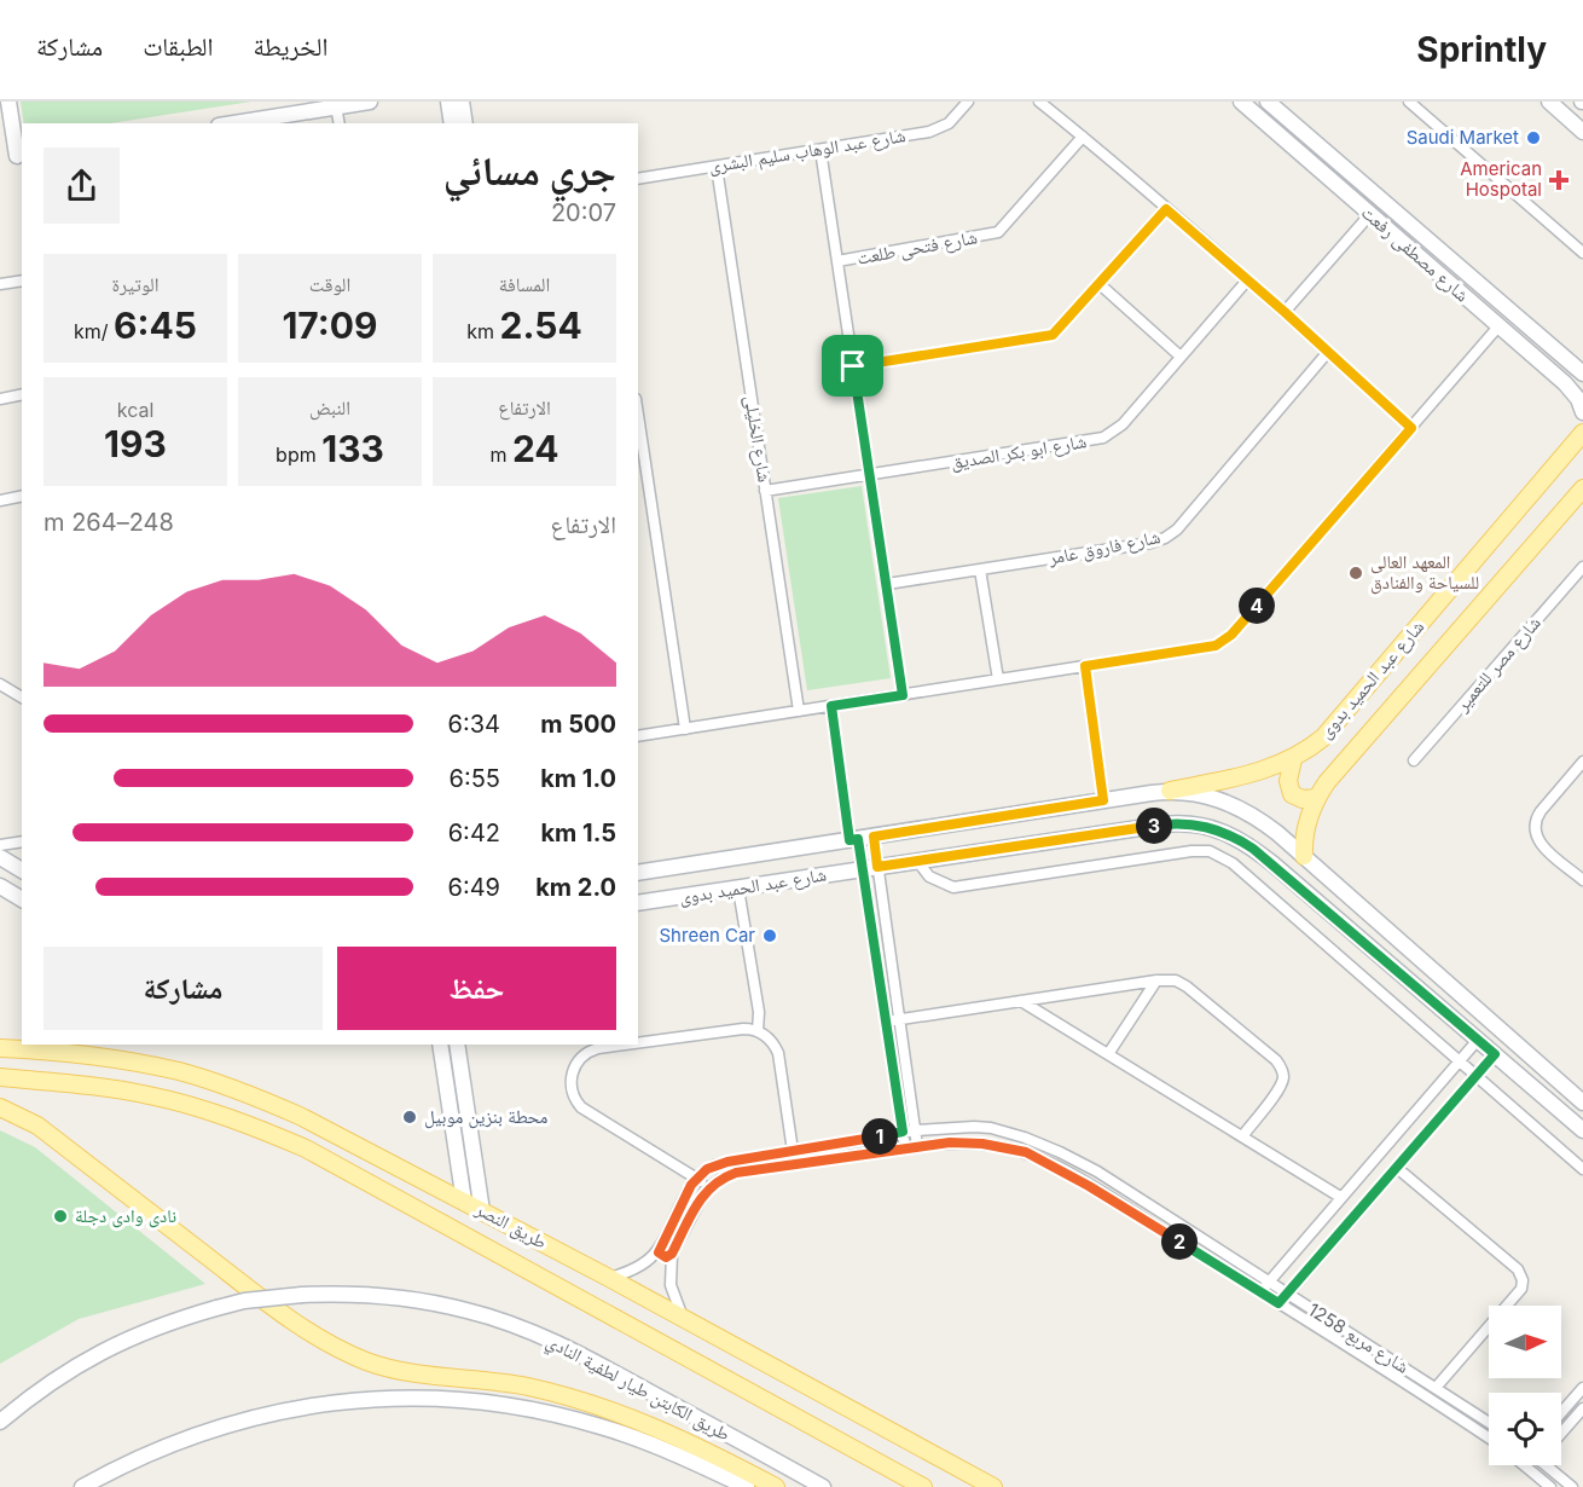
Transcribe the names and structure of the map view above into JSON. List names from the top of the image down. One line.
{"streets":{"main road":["شارع مصطفى رفعت","شارع عبد الحميد بدوى","طريق النصر","طريق الكابتن طيار لطفية النادي"],"street":["شارع عبد الوهاب سليم البشرى","شارع فتحى طلعت","شارع الخليلى","شارع ابو بكر الصديق","شارع فاروق عامر","شارع مصر للتعمير","شارع مربع 1258"]},"crossings":[["شارع عبد الوهاب سليم البشرى","شارع الخليلى"],["شارع الخليلى","شارع ابو بكر الصديق"]],"places":{"other":["Saudi Market","المعهد العالى للسياحة والفنادق","Shreen Car","محطة بنزين موبيل","نادى وادى دجلة"],"health":["American Hospotal"]},"north":"right","page":{"header":"Sprintly","nav":["الخريطة","الطبقات","مشاركة"],"heading":["جري مسائي","20:07"],"stats":[["المسافة","2.54 km"],["الوقت","17:09"],["الوتيرة","6:45 /km"],["الارتفاع","24 m"],["النبض","133 bpm"],["kcal","193"]],"chart":["الارتفاع","248–264 m"],"pins":["4","3","1","2"],"list":[{"name":"500 m","note":"6:34"},{"name":"1.0 km","note":"6:55"},{"name":"1.5 km","note":"6:42"},{"name":"2.0 km","note":"6:49"}],"buttons":["حفظ","مشاركة"]}}
